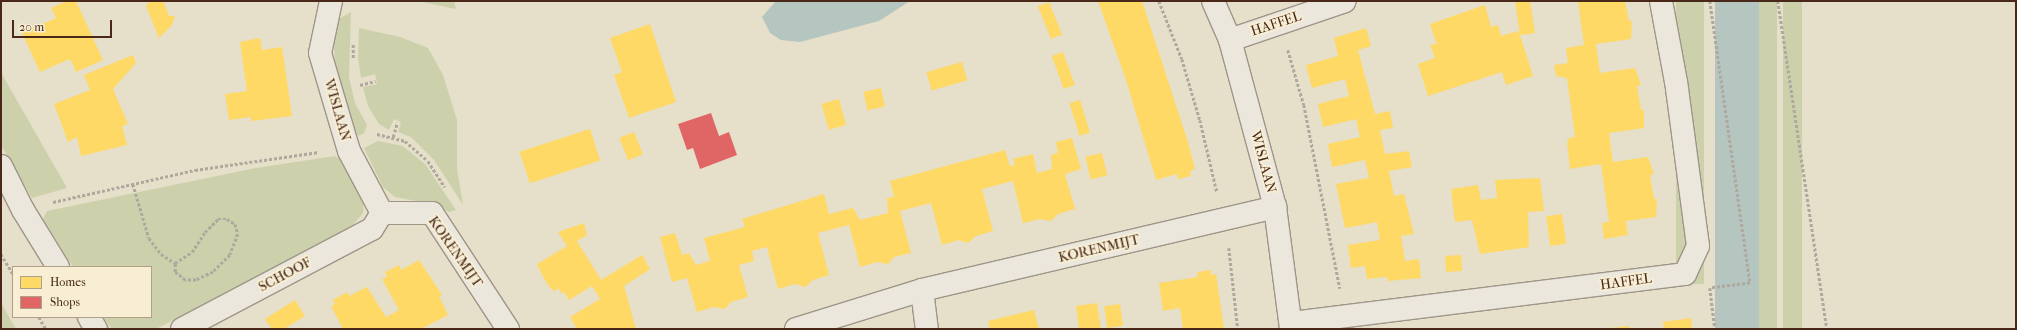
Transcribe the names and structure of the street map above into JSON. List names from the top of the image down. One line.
{"streets":{"street":["HAFFEL","WISLAAN","KORENMIJT","SCHOOF"]},"crossings":[["HAFFEL","WISLAAN"],["WISLAAN","KORENMIJT"],["WISLAAN","SCHOOF"],["KORENMIJT","SCHOOF"]],"legend":["Homes","Shops"],"scale_bar":"20 m"}
